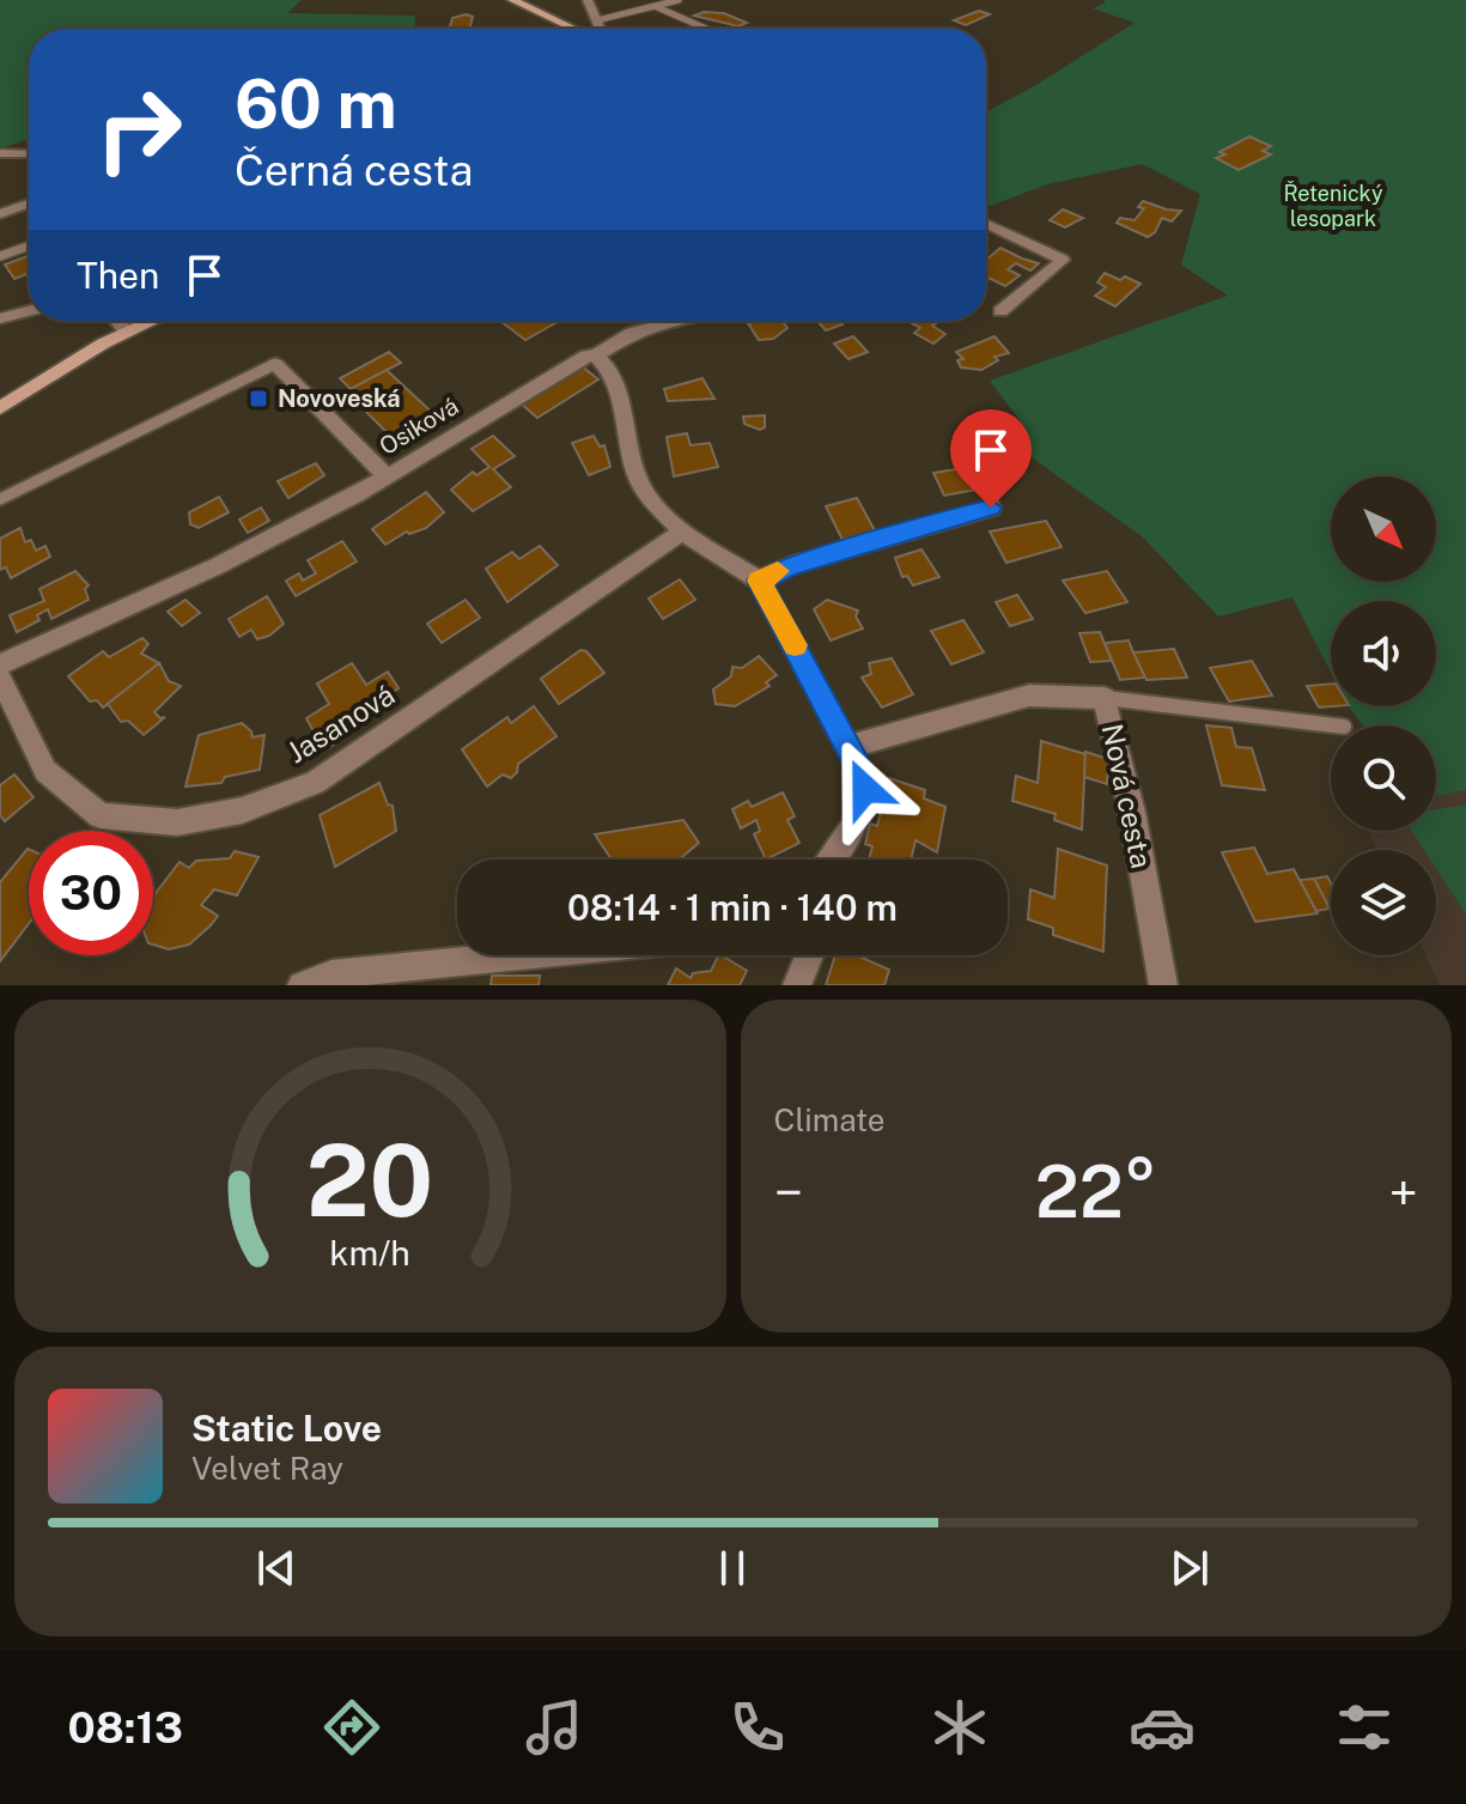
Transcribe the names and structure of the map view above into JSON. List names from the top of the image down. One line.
{"streets":{"street":["Osiková","Jasanová","Nová cesta"]},"parks":["Řetenický lesopark"],"places":{"transit":["Novoveská"]},"north":"bottom right","page":{"turn":["60 m","Černá cesta"],"then":"Then","limit":"30","trip":"08:14 · 1 min · 140 m","tile":"Climate","heat":["−","22°","+"],"song":["Static Love","Velvet Ray"],"tabs":"08:13","gauge":["20","km/h"]}}
